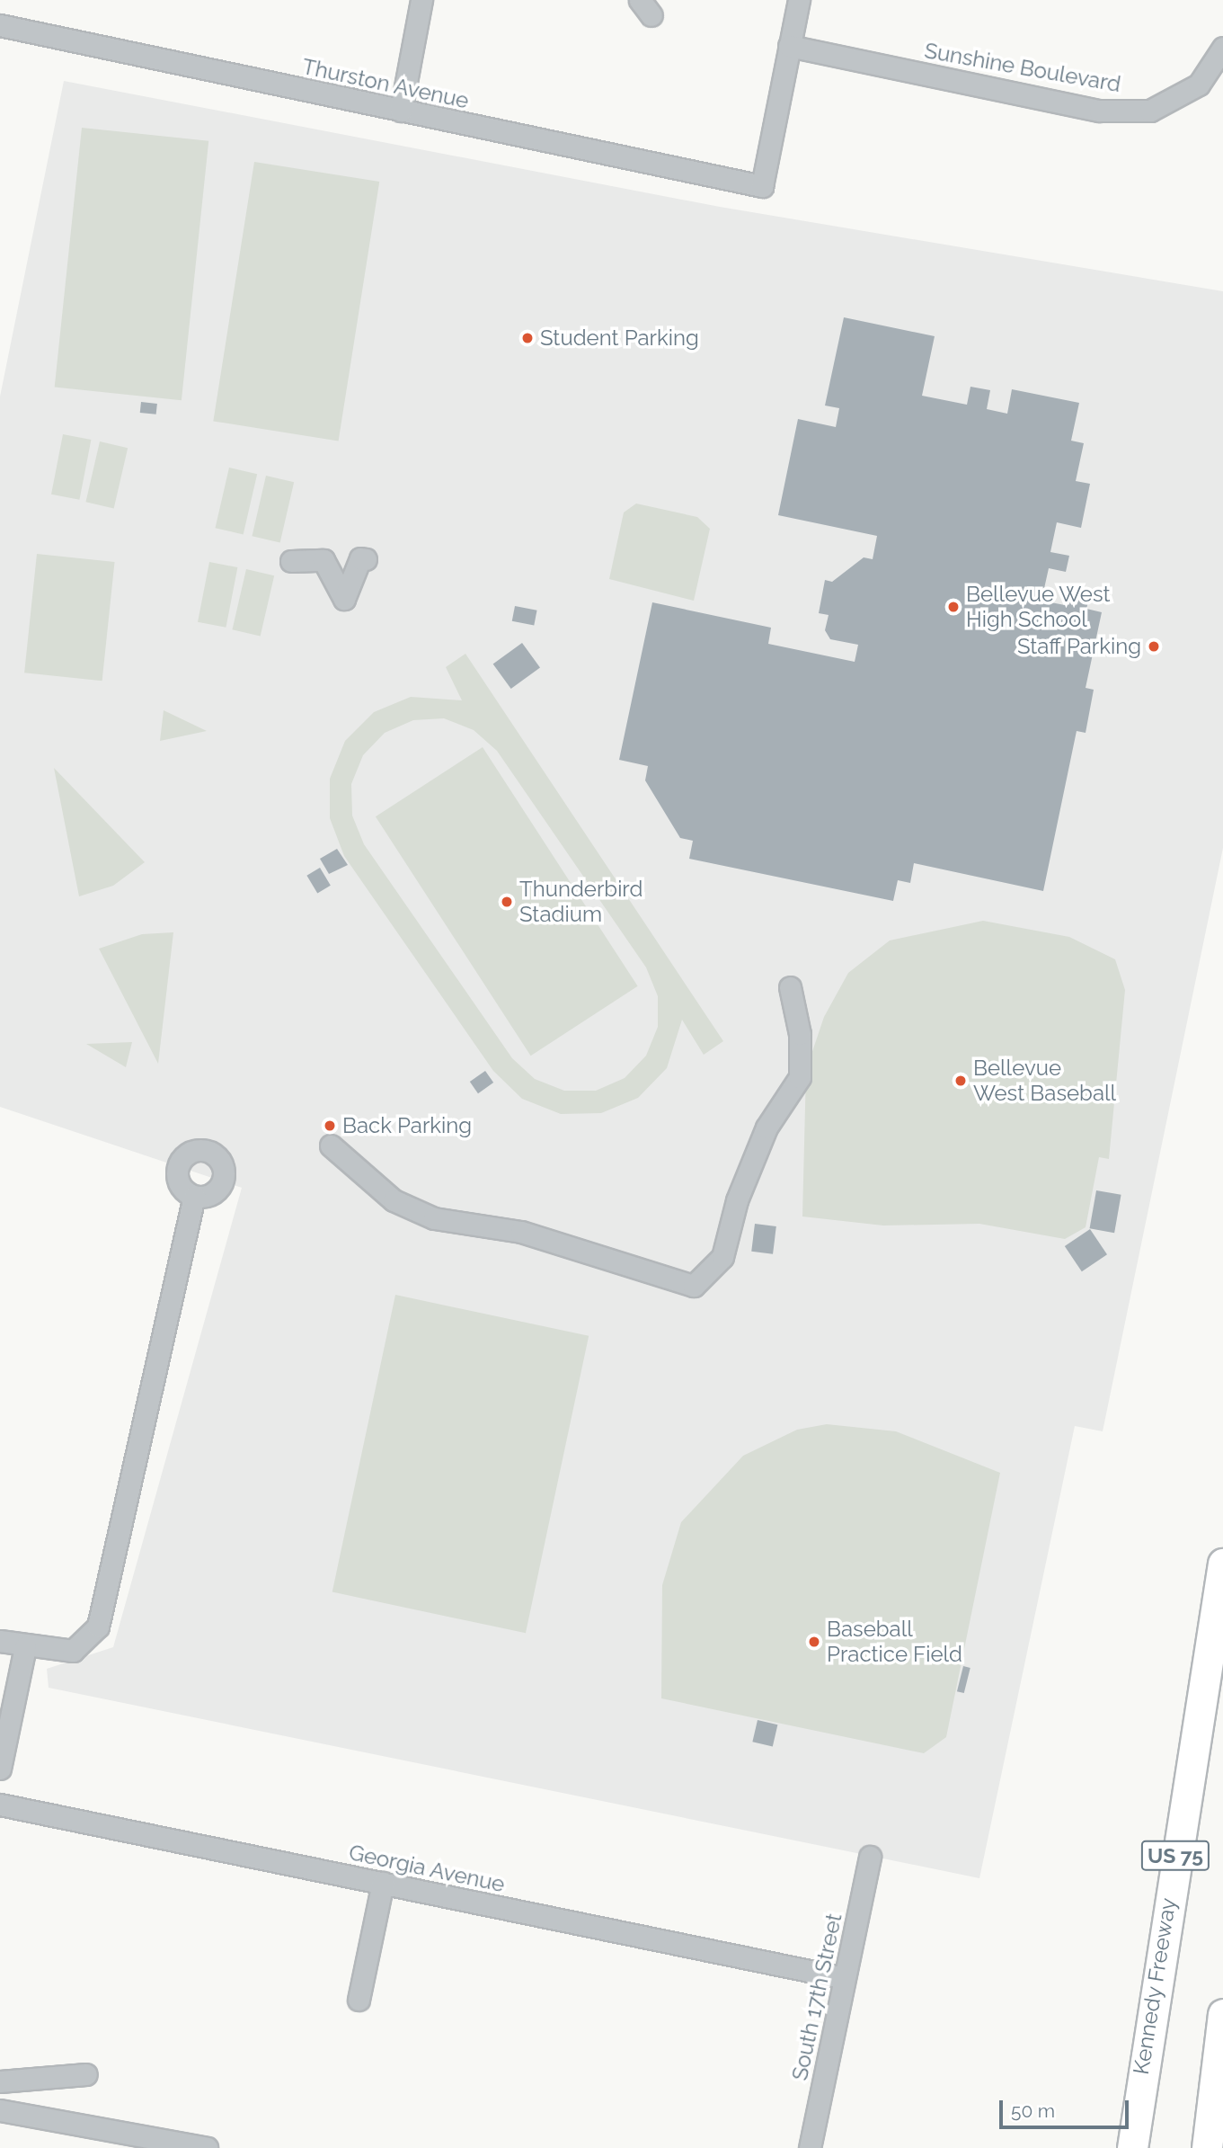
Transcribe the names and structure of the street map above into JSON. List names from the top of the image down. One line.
{"streets":{"highway":["US 75","Kennedy Freeway"],"street":["Sunshine Boulevard","Thurston Avenue","Georgia Avenue","South 17th Street"]},"crossings":[["Sunshine Boulevard","Thurston Avenue"],["Georgia Avenue","South 17th Street"]],"places":["Student Parking","Bellevue West High School","Staff Parking","Thunderbird Stadium","Bellevue West Baseball","Back Parking","Baseball Practice Field"],"scale_bar":"50 m"}
